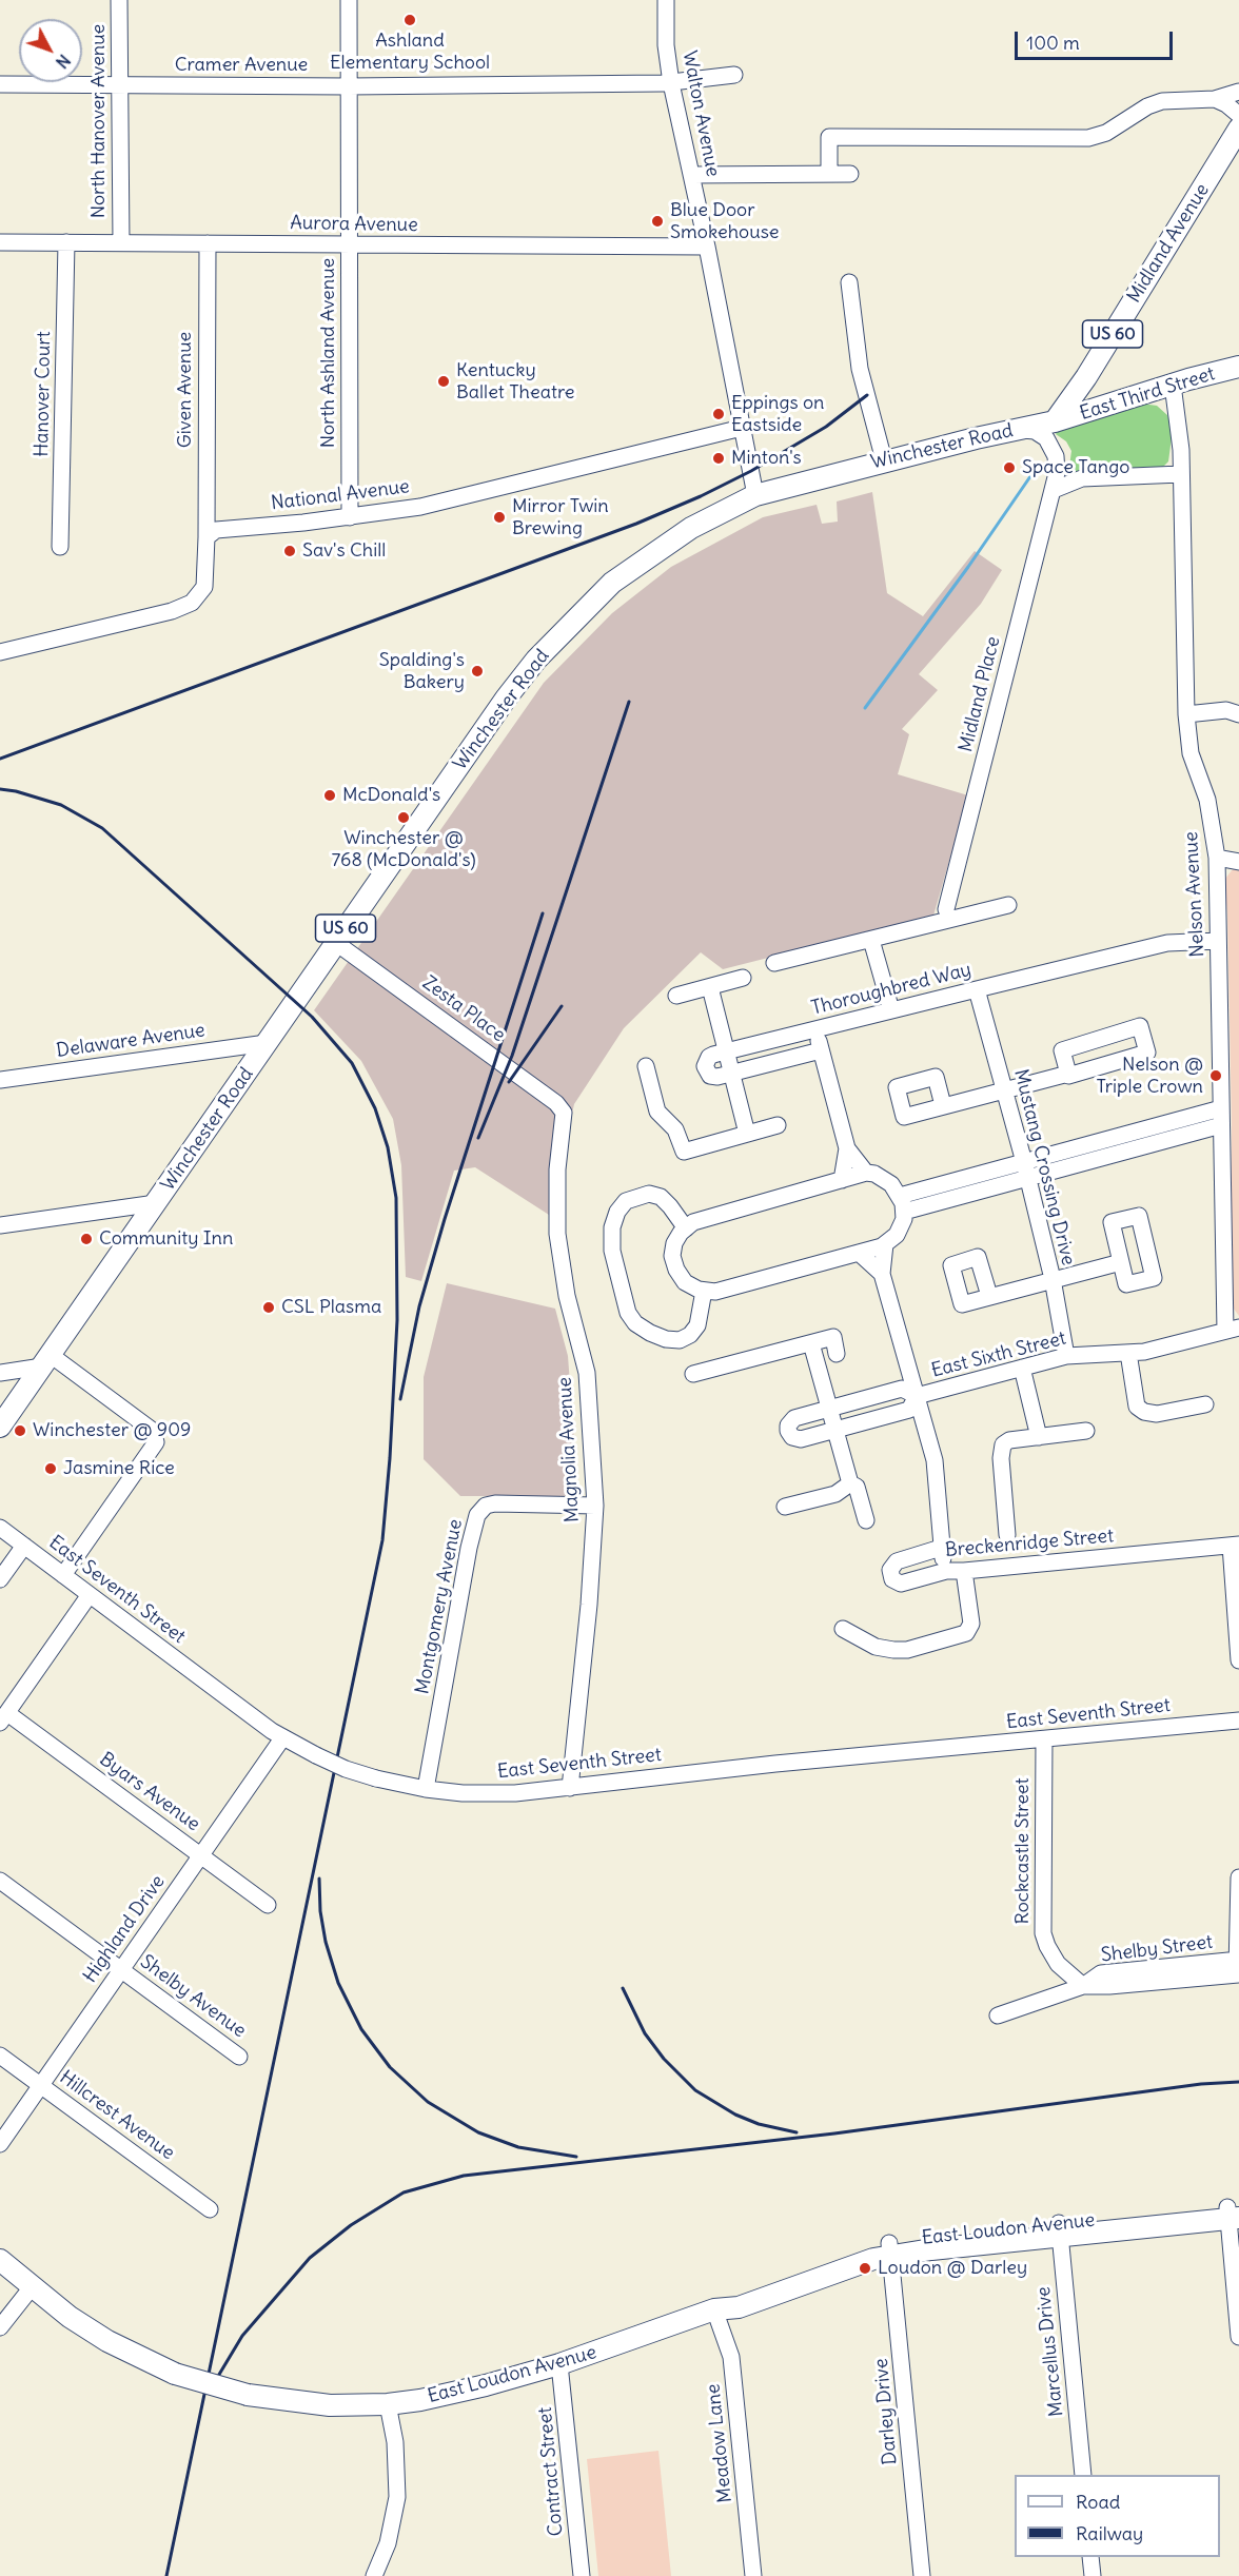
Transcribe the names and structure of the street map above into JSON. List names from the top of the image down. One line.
{"streets":{"main road":["Midland Avenue","US 60","East Third Street","Winchester Road","East Loudon Avenue"],"street":["Cramer Avenue","Walton Avenue","North Hanover Avenue","Aurora Avenue","North Ashland Avenue","Given Avenue","Hanover Court","National Avenue","Midland Place","Nelson Avenue","Thoroughbred Way","Zesta Place","Delaware Avenue","Mustang Crossing Drive","East Sixth Street","Magnolia Avenue","Breckenridge Street","East Seventh Street","Montgomery Avenue","Byars Avenue","Rockcastle Street","Highland Drive","Shelby Street","Shelby Avenue","Hillcrest Avenue","Marcellus Drive","Darley Drive","Meadow Lane","Contract Street"]},"crossings":[["Cramer Avenue","Walton Avenue"],["Cramer Avenue","North Hanover Avenue"],["Cramer Avenue","North Ashland Avenue"],["Walton Avenue","Aurora Avenue"],["Walton Avenue","Winchester Road"],["Walton Avenue","National Avenue"],["North Hanover Avenue","Aurora Avenue"],["Aurora Avenue","North Ashland Avenue"],["Aurora Avenue","Given Avenue"],["Aurora Avenue","Hanover Court"],["Midland Avenue","East Third Street"],["Midland Avenue","Winchester Road"],["North Ashland Avenue","National Avenue"],["Given Avenue","National Avenue"],["East Third Street","Winchester Road"],["East Third Street","Nelson Avenue"],["Winchester Road","Midland Place"],["Winchester Road","Zesta Place"],["Winchester Road","Delaware Avenue"],["Nelson Avenue","Thoroughbred Way"],["Nelson Avenue","East Sixth Street"],["Thoroughbred Way","Mustang Crossing Drive"],["Zesta Place","Magnolia Avenue"],["Mustang Crossing Drive","East Sixth Street"],["Magnolia Avenue","East Seventh Street"],["Magnolia Avenue","Montgomery Avenue"],["East Seventh Street","Montgomery Avenue"],["East Seventh Street","Rockcastle Street"],["East Seventh Street","Highland Drive"],["Byars Avenue","Highland Drive"],["Rockcastle Street","Shelby Street"],["Highland Drive","Shelby Avenue"],["Highland Drive","Hillcrest Avenue"],["East Loudon Avenue","Marcellus Drive"],["East Loudon Avenue","Darley Drive"],["East Loudon Avenue","Meadow Lane"],["East Loudon Avenue","Contract Street"]],"places":["Ashland Elementary School","Blue Door Smokehouse","Kentucky Ballet Theatre","Eppings on Eastside","Minton's","Space Tango","Mirror Twin Brewing","Sav's Chill","Spalding's Bakery","McDonald's","Winchester @ 768 (McDonald's)","Nelson @ Triple Crown","Community Inn","CSL Plasma","Winchester @ 909","Jasmine Rice","Loudon @ Darley"],"legend":["Road","Railway"],"scale_bar":"100 m","north":"bottom right"}
